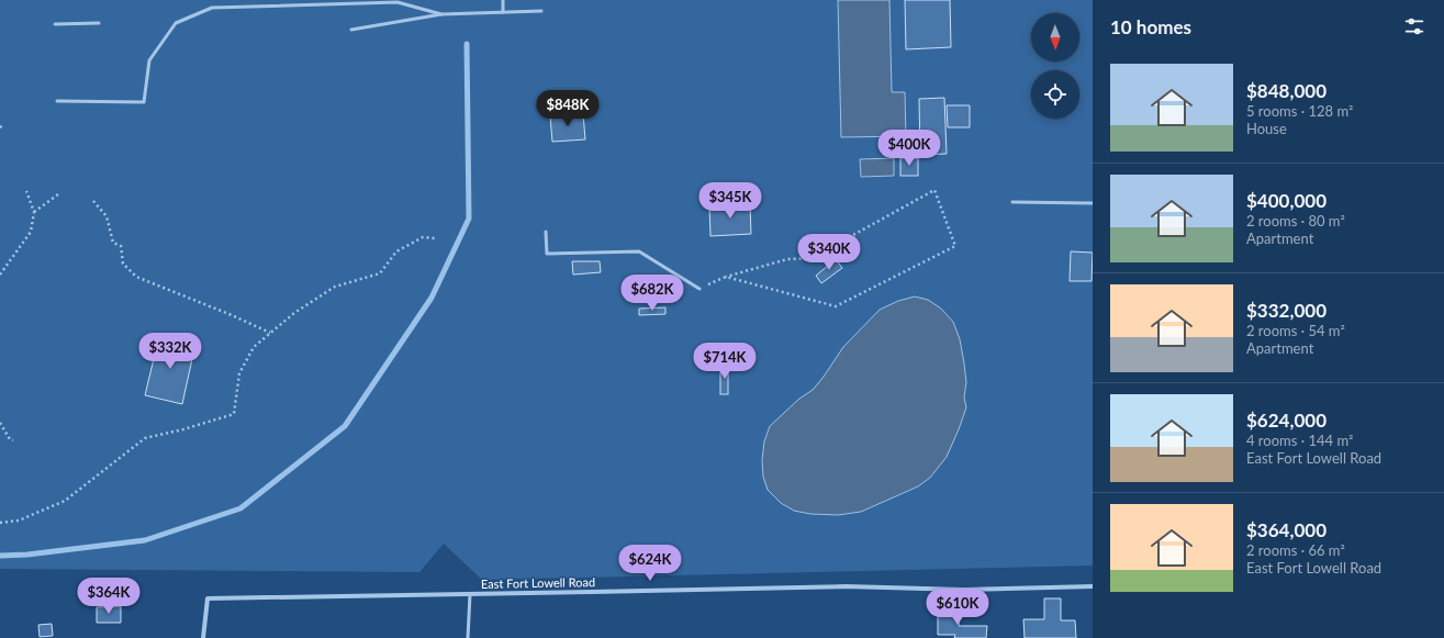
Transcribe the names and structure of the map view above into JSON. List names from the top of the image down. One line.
{"streets":{"street":["East Fort Lowell Road"]},"north":"bottom","page":{"heading":"10 homes","list":[{"name":"$848,000","note":"5 rooms · 128 m² · House"},{"name":"$400,000","note":"2 rooms · 80 m² · Apartment"},{"name":"$332,000","note":"2 rooms · 54 m² · Apartment"},{"name":"$624,000","note":"4 rooms · 144 m² · East Fort Lowell Road"},{"name":"$364,000","note":"2 rooms · 66 m² · East Fort Lowell Road"}],"price":["$848K","$400K","$345K","$340K","$682K","$332K","$714K","$624K","$364K","$610K"]}}
